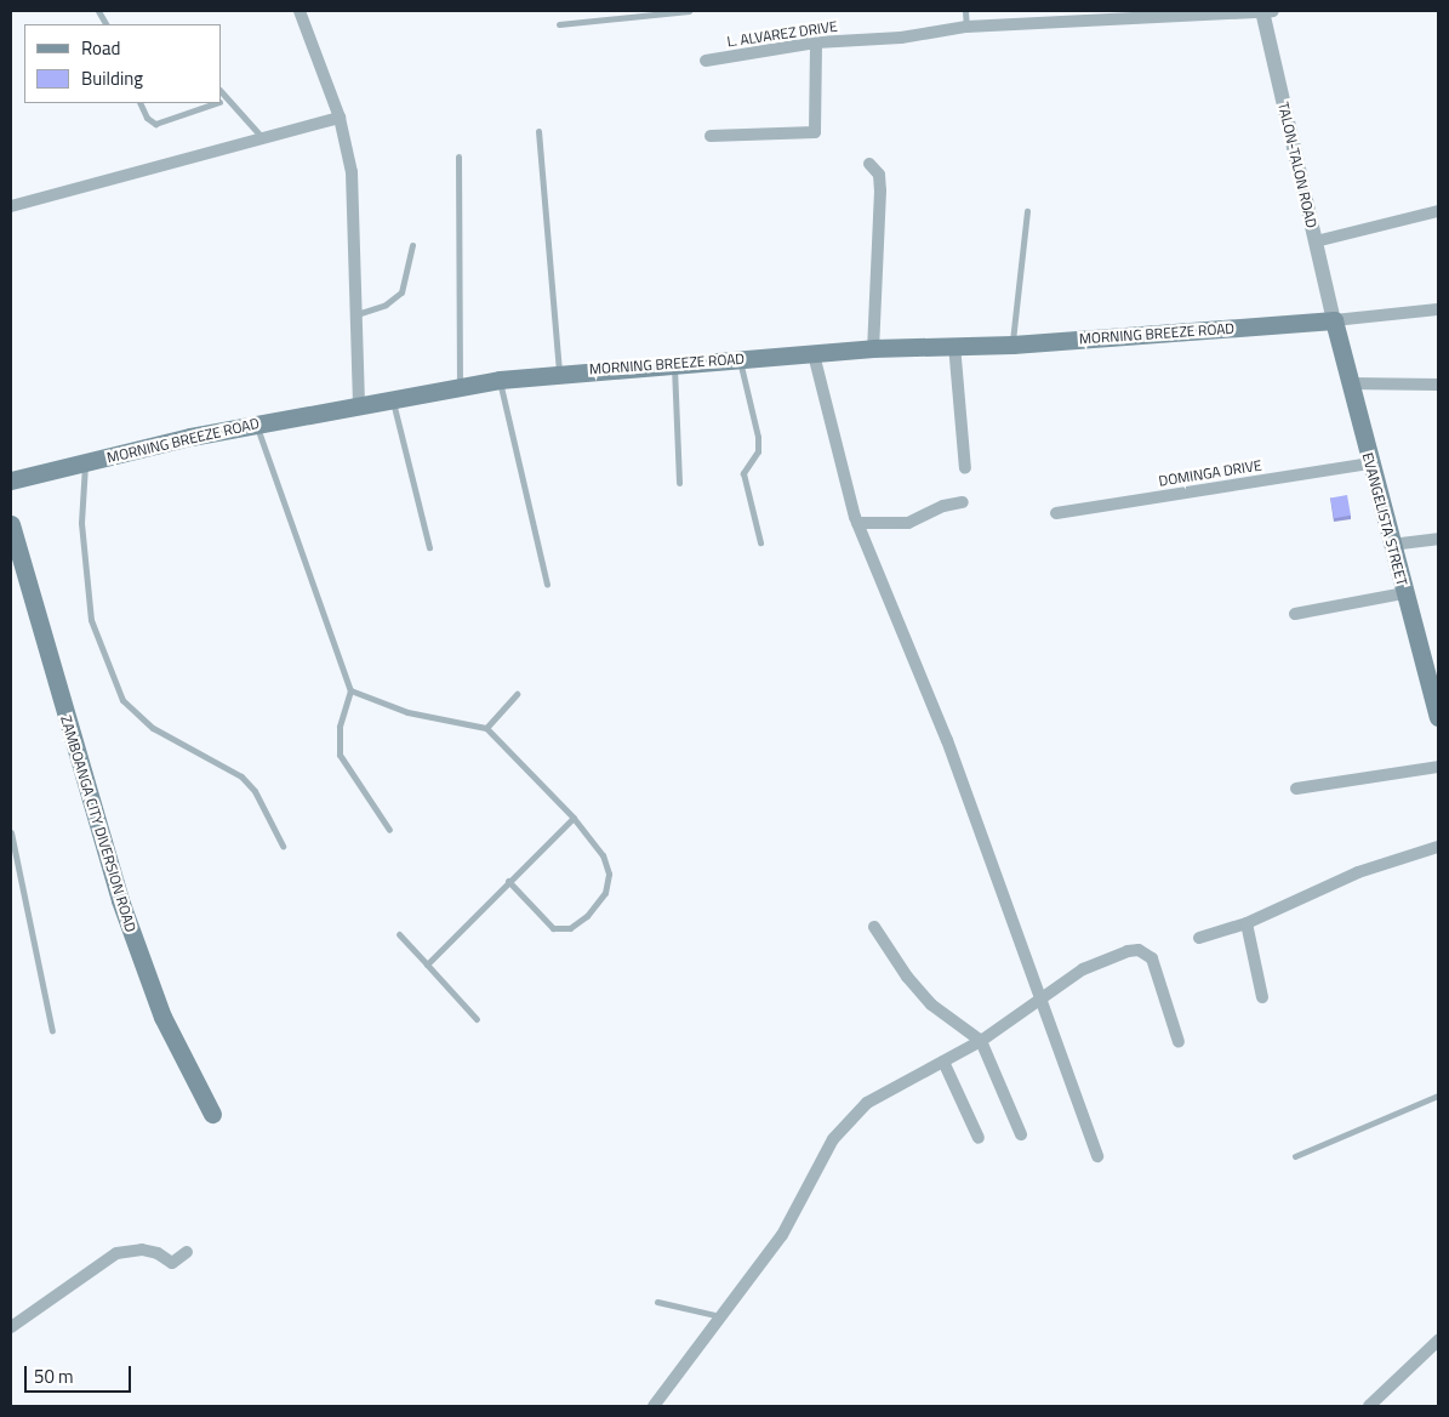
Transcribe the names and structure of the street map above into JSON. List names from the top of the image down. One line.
{"streets":{"main road":["MORNING BREEZE ROAD","EVANGELISTA STREET","ZAMBOANGA CITY DIVERSION ROAD"],"street":["L. ALVAREZ DRIVE","TALON-TALON ROAD","DOMINGA DRIVE"]},"crossings":[["L. ALVAREZ DRIVE","TALON-TALON ROAD"],["TALON-TALON ROAD","MORNING BREEZE ROAD"],["TALON-TALON ROAD","EVANGELISTA STREET"],["MORNING BREEZE ROAD","EVANGELISTA STREET"],["DOMINGA DRIVE","EVANGELISTA STREET"]],"legend":["Road","Building"],"scale_bar":"50 m"}
